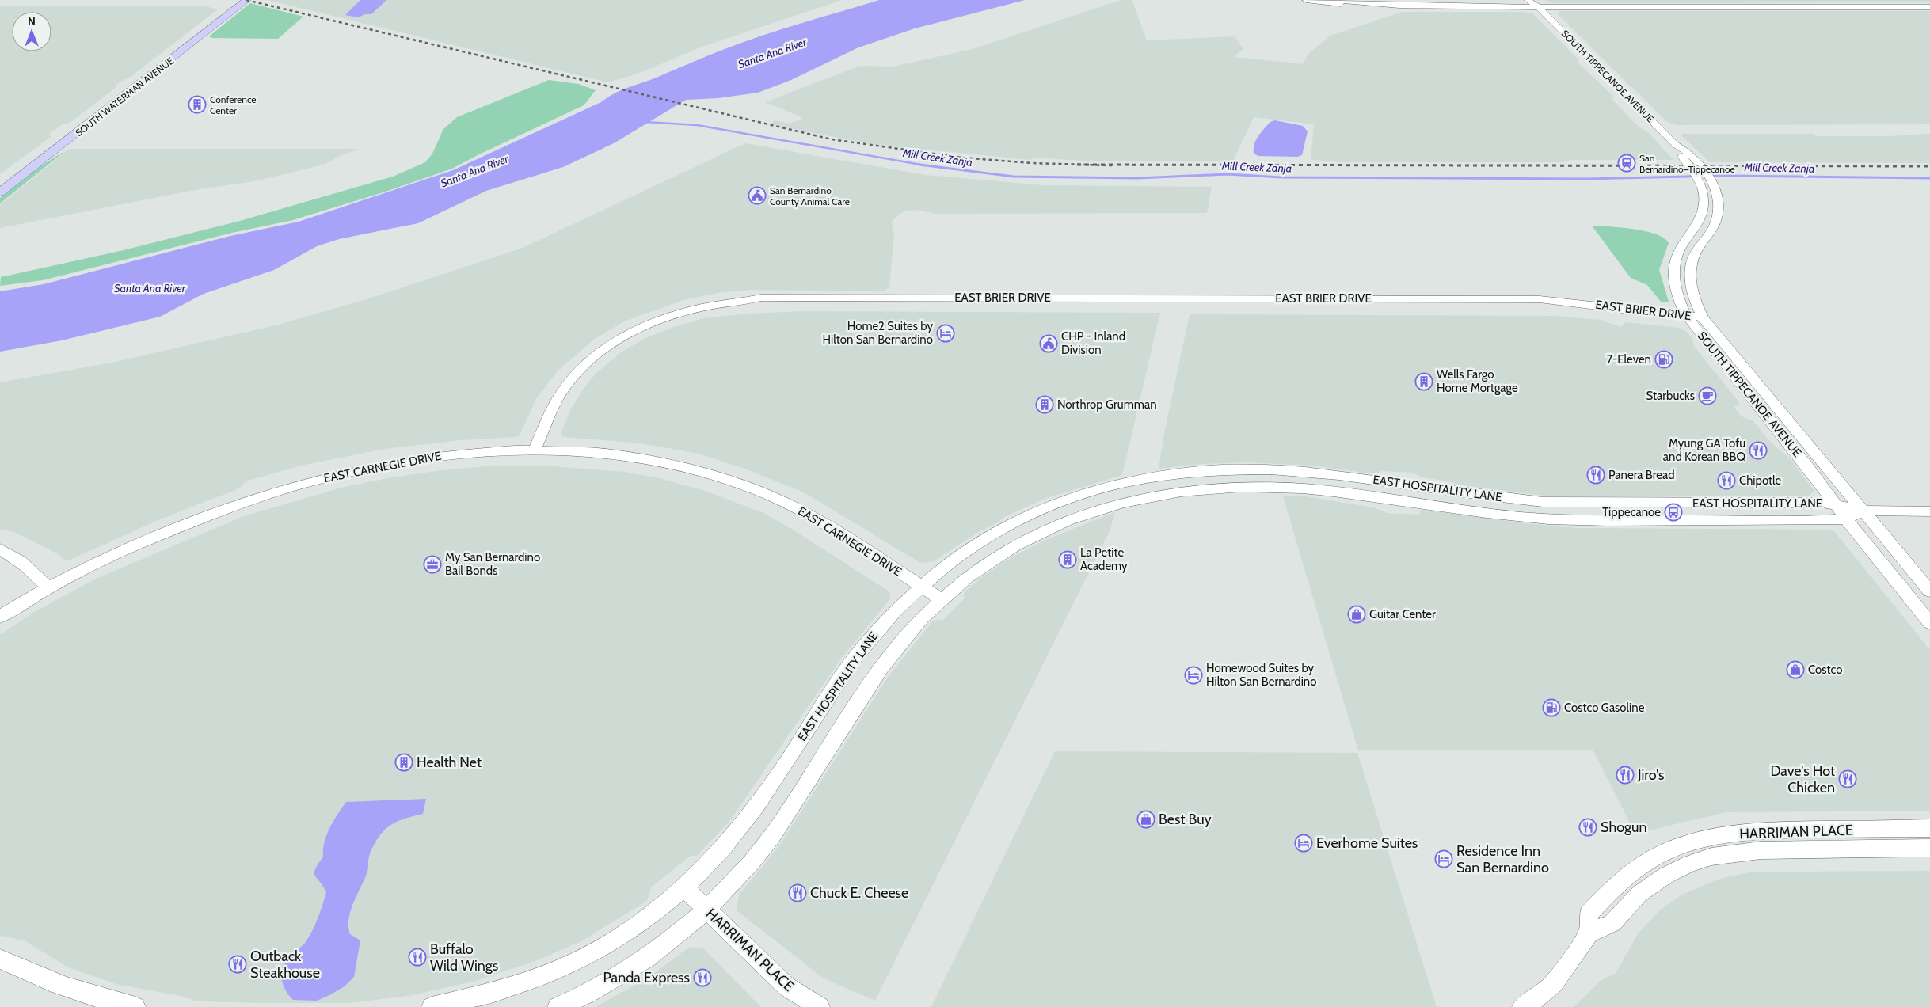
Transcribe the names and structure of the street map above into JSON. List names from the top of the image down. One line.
{"streets":{"main road":["SOUTH TIPPECANOE AVENUE","SOUTH WATERMAN AVENUE","EAST BRIER DRIVE","EAST CARNEGIE DRIVE","EAST HOSPITALITY LANE","HARRIMAN PLACE"]},"crossings":[["SOUTH TIPPECANOE AVENUE","EAST BRIER DRIVE"],["SOUTH TIPPECANOE AVENUE","EAST HOSPITALITY LANE"],["EAST BRIER DRIVE","EAST CARNEGIE DRIVE"],["EAST CARNEGIE DRIVE","EAST HOSPITALITY LANE"],["EAST HOSPITALITY LANE","HARRIMAN PLACE"]],"water":["Santa Ana River","Mill Creek Zanja"],"places":{"building":["Conference Center","Wells Fargo Home Mortgage","Northrop Grumman","La Petite Academy","Health Net"],"station":["San Bernardino–Tippecanoe"],"public building":["San Bernardino County Animal Care","CHP - Inland Division"],"hotel":["Home2 Suites by Hilton San Bernardino","Homewood Suites by Hilton San Bernardino","Everhome Suites","Residence Inn San Bernardino"],"fuel station":["7-Eleven","Costco Gasoline"],"cafe":["Starbucks"],"restaurant":["Myung GA Tofu and Korean BBQ","Panera Bread","Chipotle","Jiro's","Dave's Hot Chicken","Shogun","Chuck E. Cheese","Buffalo Wild Wings","Outback Steakhouse","Panda Express"],"bus stop":["Tippecanoe"],"office":["My San Bernardino Bail Bonds"],"shop":["Guitar Center","Costco","Best Buy"]},"north":"top"}
